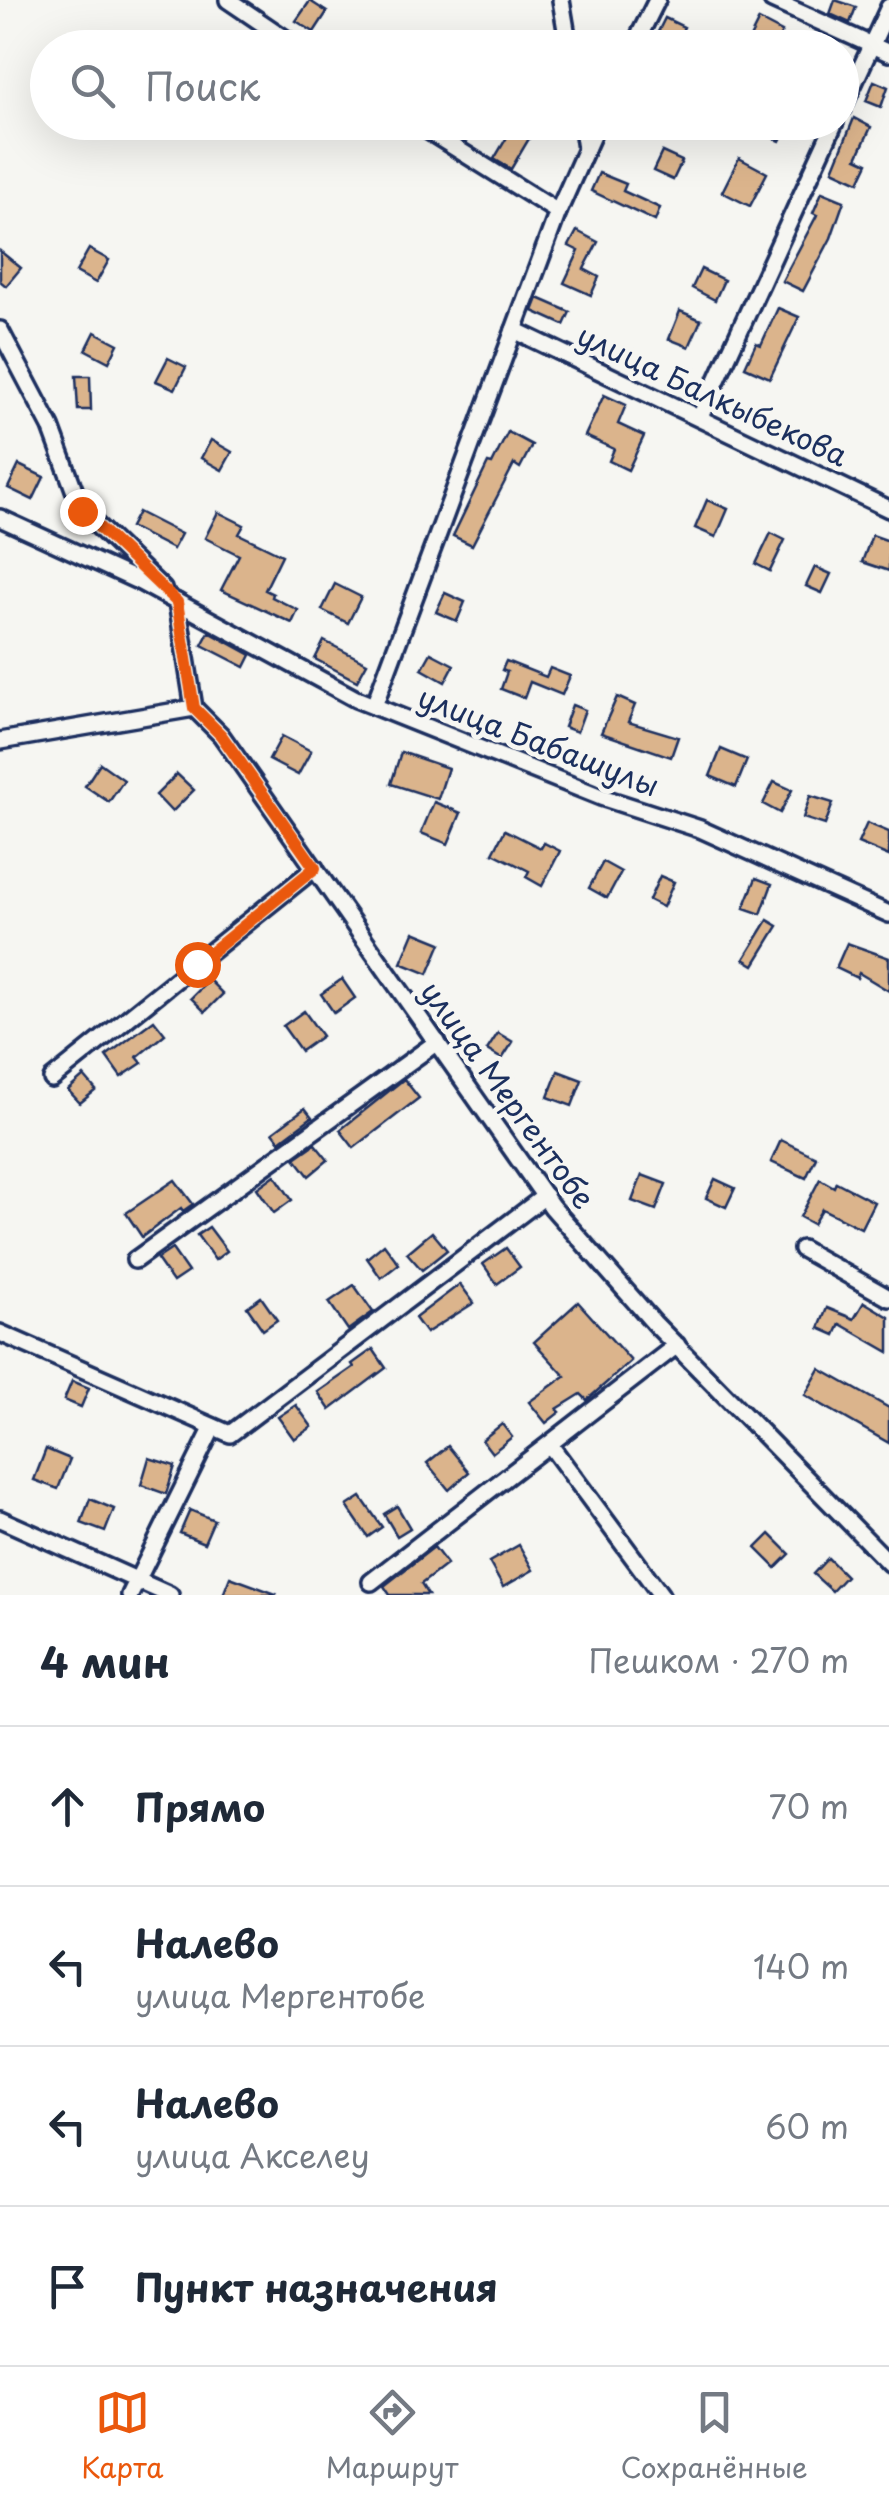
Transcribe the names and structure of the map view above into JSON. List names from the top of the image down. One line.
{"streets":{"street":["улица Балкыбекова","улица Бабашулы","улица Мергентобе"]},"page":{"search":"Поиск","heading":["4 мин","Пешком · 270 m"],"list":[["Прямо","70 m"],["Налево","улица Мергентобе","140 m"],["Налево","улица Акселеу","60 m"],"Пункт назначения"],"nav":["Карта","Маршрут","Сохранённые"]}}
